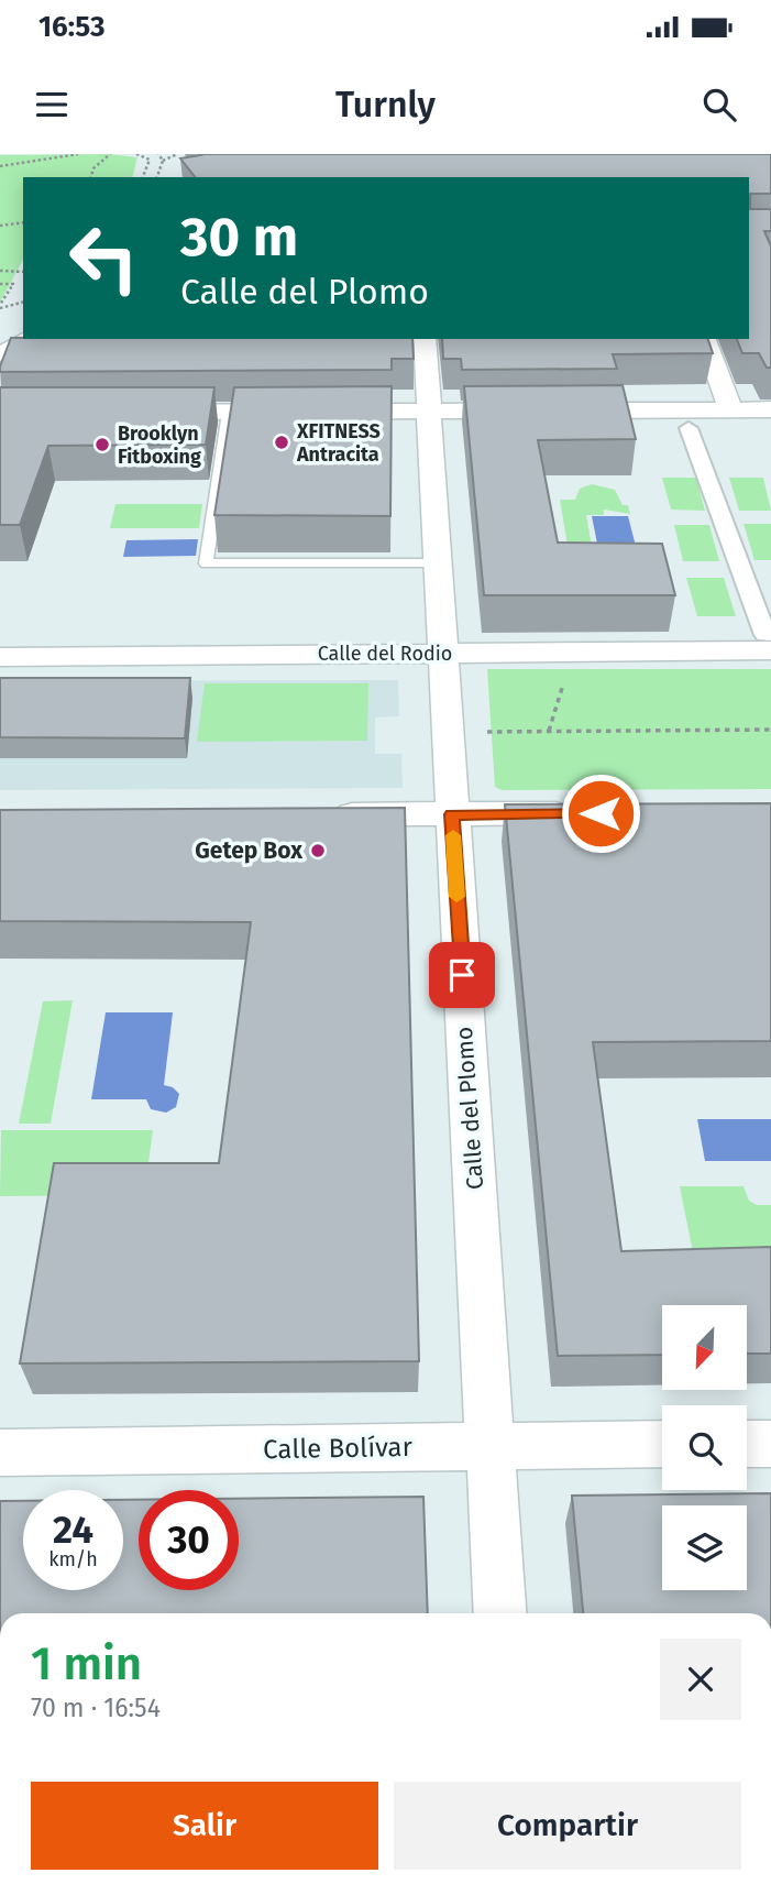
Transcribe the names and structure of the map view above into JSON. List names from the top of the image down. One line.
{"streets":{"street":["Calle del Rodio","Calle del Plomo","Calle Bolívar"]},"crossings":[["Calle del Rodio","Calle del Plomo"],["Calle del Plomo","Calle Bolívar"]],"places":["XFITNESS Antracita","Brooklyn Fitboxing","Getep Box"],"north":"bottom left","page":{"status":"16:53","header":"Turnly","turn":["30 m","Calle del Plomo"],"speed":"24 km/h","limit":"30","heading":["1 min","70 m · 16:54"],"buttons":["Salir","Compartir"]}}
